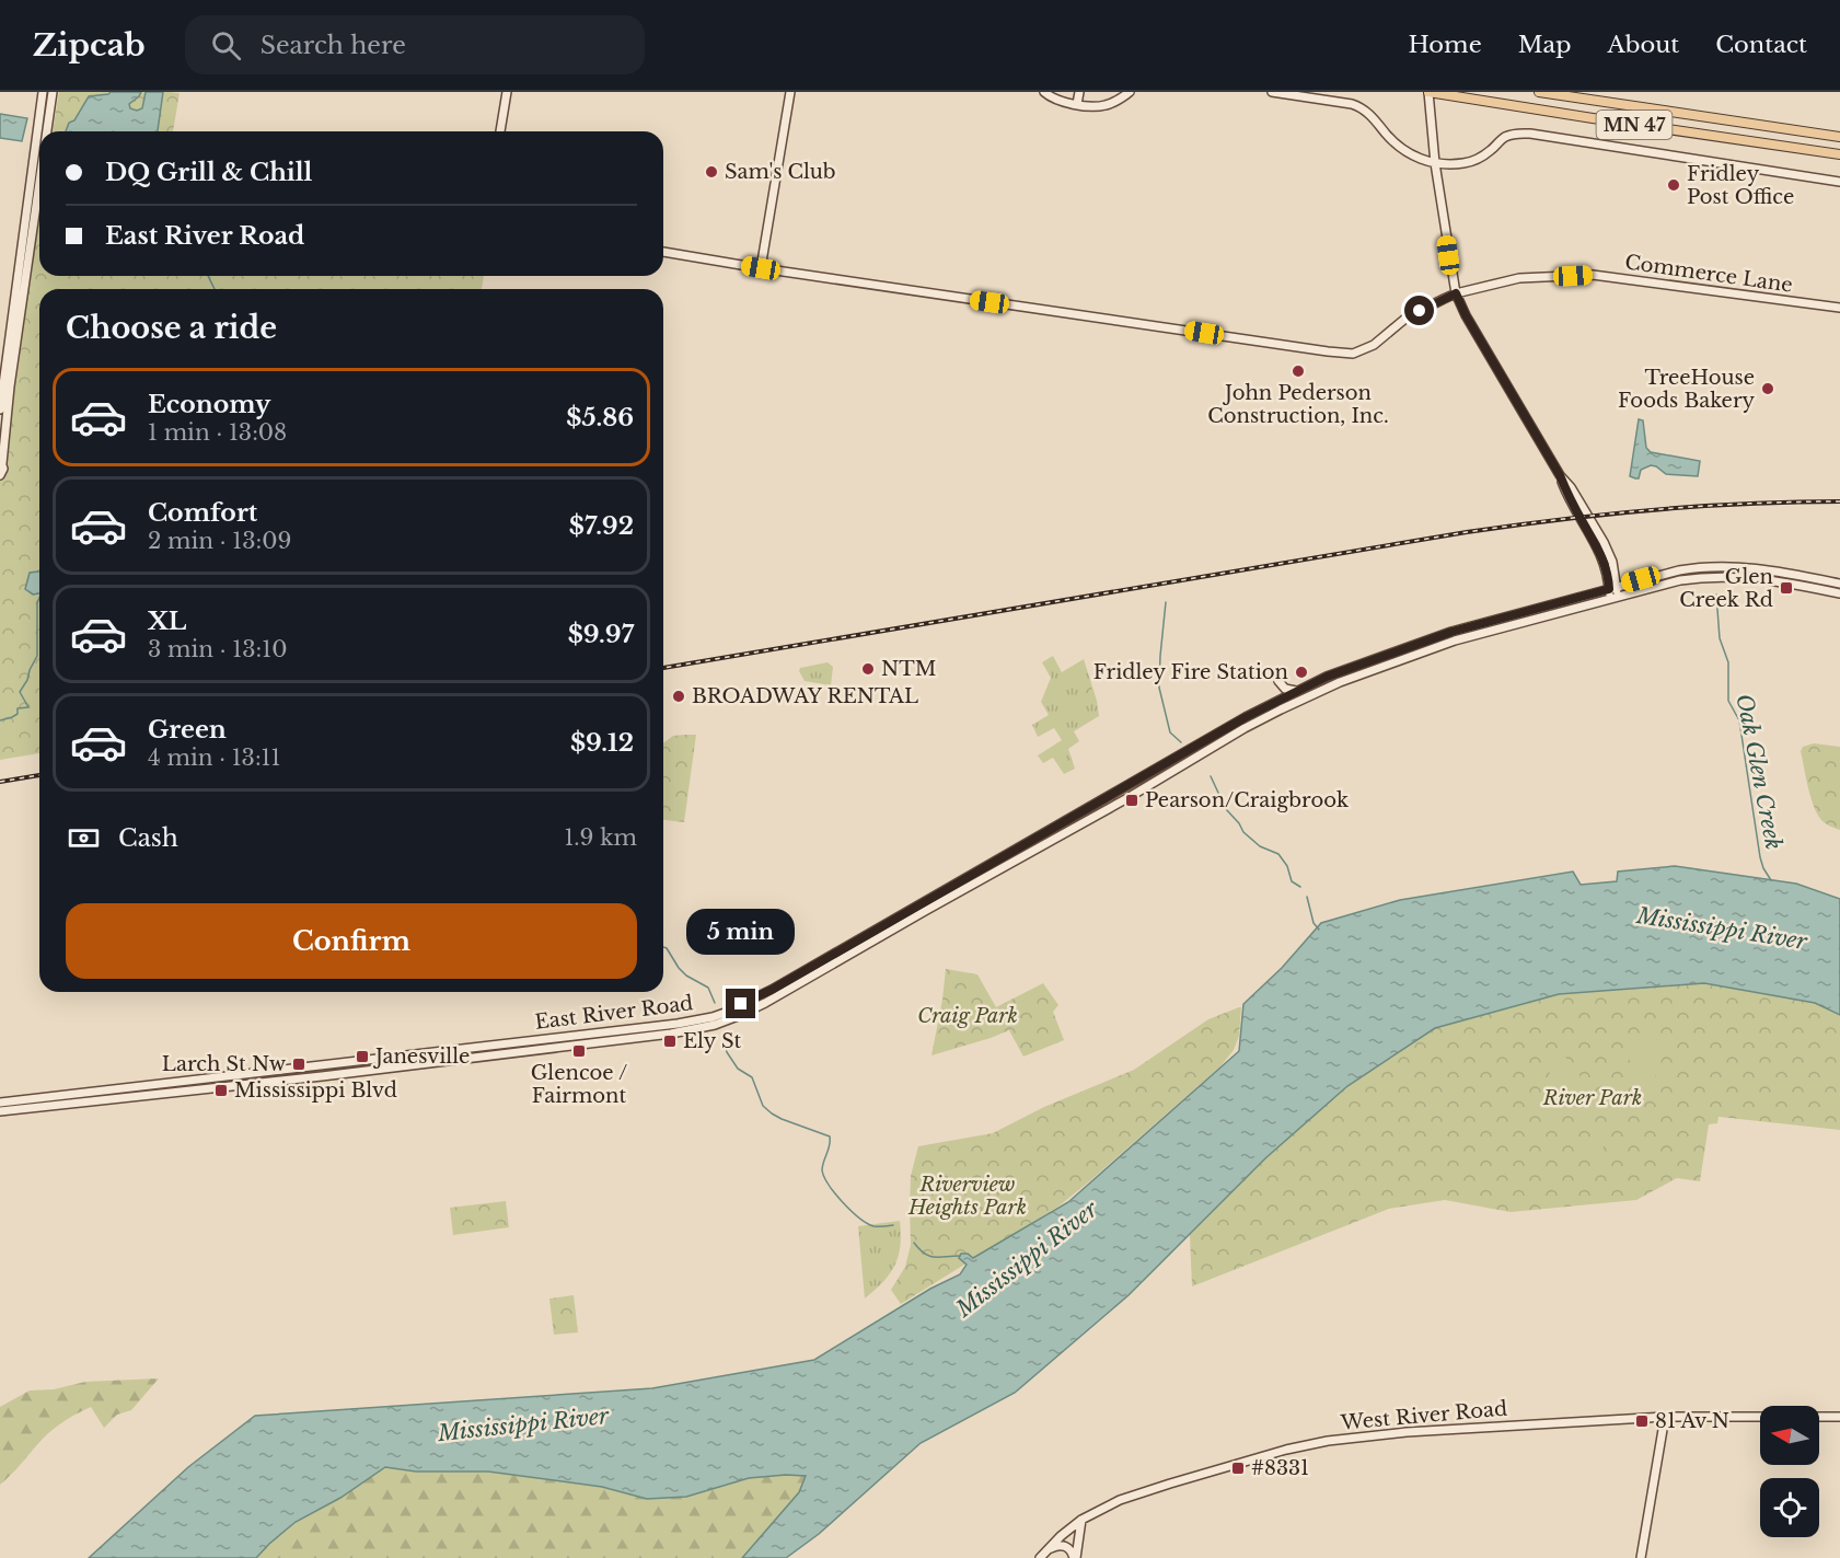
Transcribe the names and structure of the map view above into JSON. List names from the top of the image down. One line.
{"streets":{"main road":["MN 47"],"street":["Commerce Lane","East River Road","West River Road"]},"water":["Oak Glen Creek","Mississippi River"],"parks":["Craig Park","River Park","Riverview Heights Park"],"places":{"other":["Sam's Club","Fridley Post Office","John Pederson Construction, Inc.","TreeHouse Foods Bakery","NTM","Fridley Fire Station","BROADWAY RENTAL"],"transit":["Glen Creek Rd","Pearson/Craigbrook","Ely St","Glencoe / Fairmont","Janesville","Larch St Nw","Mississippi Blvd","81 Av N","#8331"]},"north":"left","page":{"header":"Zipcab","search":"Search here","nav":["Home","Map","About","Contact"],"banner":["DQ Grill & Chill","East River Road"],"heading":"Choose a ride","list":[{"name":"Economy","note":"1 min · 13:08","value":"$5.86"},{"name":"Comfort","note":"2 min · 13:09","value":"$7.92"},{"name":"XL","note":"3 min · 13:10","value":"$9.97"},{"name":"Green","note":"4 min · 13:11","value":"$9.12"}],"pay":["Cash","1.9 km"],"buttons":"Confirm","bubble":"5 min"}}
